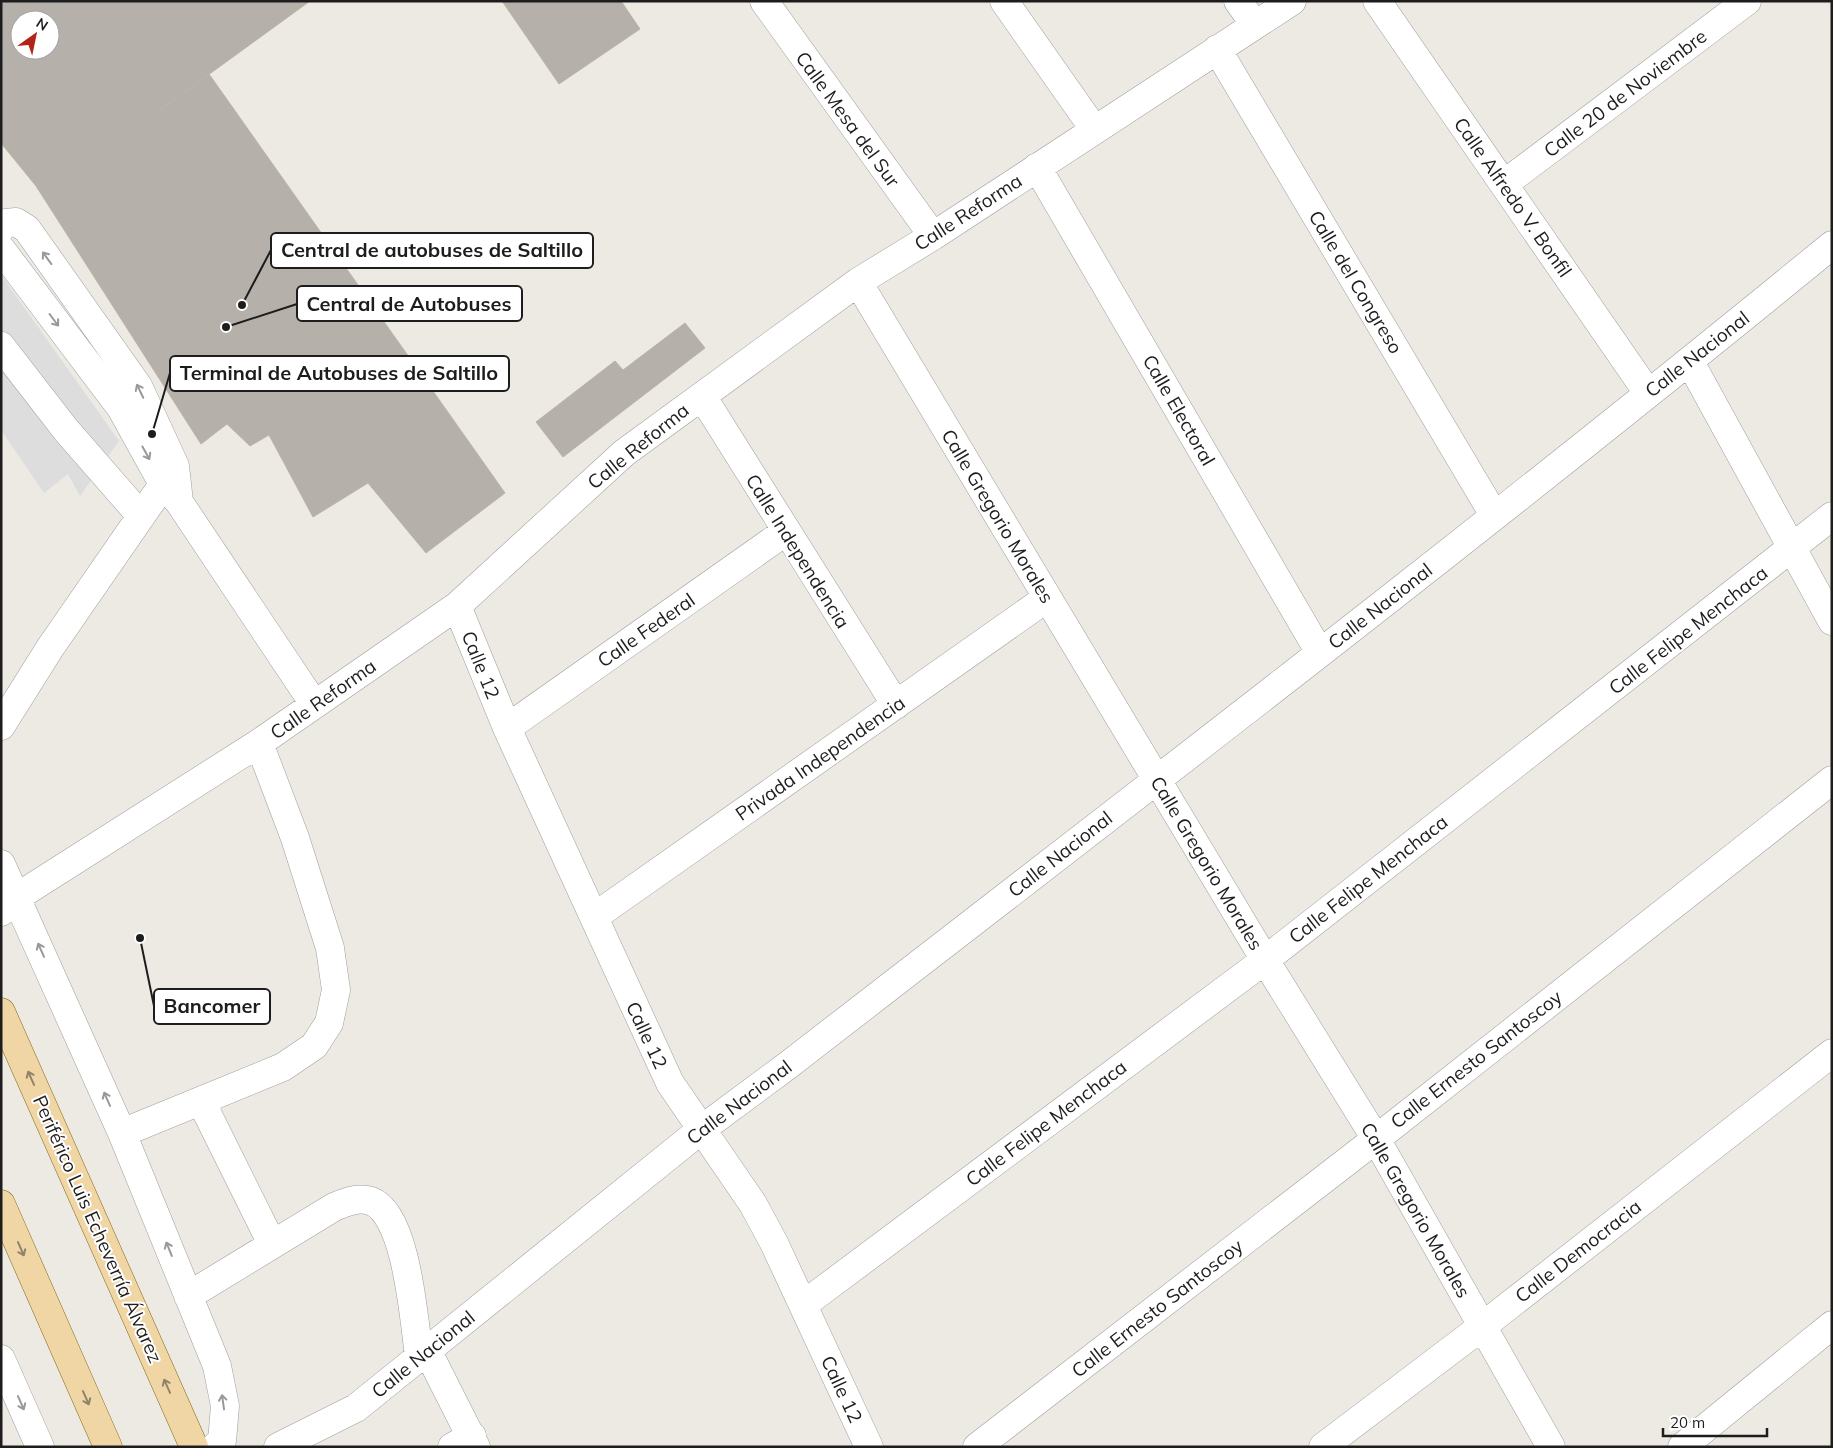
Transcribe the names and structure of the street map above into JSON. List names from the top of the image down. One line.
{"streets":{"main road":["Periférico Luis Echeverría Álvarez"],"street":["Calle 20 de Noviembre","Calle Mesa del Sur","Calle Alfredo V. Bonfil","Calle Reforma","Calle del Congreso","Calle Nacional","Calle Electoral","Calle Gregorio Morales","Calle Independencia","Calle Federal","Calle Felipe Menchaca","Calle 12","Privada Independencia","Calle Ernesto Santoscoy","Calle Democracia"]},"crossings":[["Calle 20 de Noviembre","Calle Alfredo V. Bonfil"],["Calle Mesa del Sur","Calle Reforma"],["Calle Alfredo V. Bonfil","Calle Nacional"],["Calle Reforma","Calle del Congreso"],["Calle Reforma","Calle Electoral"],["Calle Reforma","Calle Gregorio Morales"],["Calle Reforma","Calle Independencia"],["Calle Reforma","Calle 12"],["Calle del Congreso","Calle Nacional"],["Calle Nacional","Calle Electoral"],["Calle Nacional","Calle Gregorio Morales"],["Calle Nacional","Calle 12"],["Calle Gregorio Morales","Calle Felipe Menchaca"],["Calle Gregorio Morales","Privada Independencia"],["Calle Gregorio Morales","Calle Ernesto Santoscoy"],["Calle Gregorio Morales","Calle Democracia"],["Calle Independencia","Calle Federal"],["Calle Independencia","Privada Independencia"],["Calle Federal","Calle 12"],["Calle Felipe Menchaca","Calle 12"],["Calle 12","Privada Independencia"]],"places":["Central de autobuses de Saltillo","Central de Autobuses","Terminal de Autobuses de Saltillo","Bancomer"],"scale_bar":"20 m","north":"top right"}
